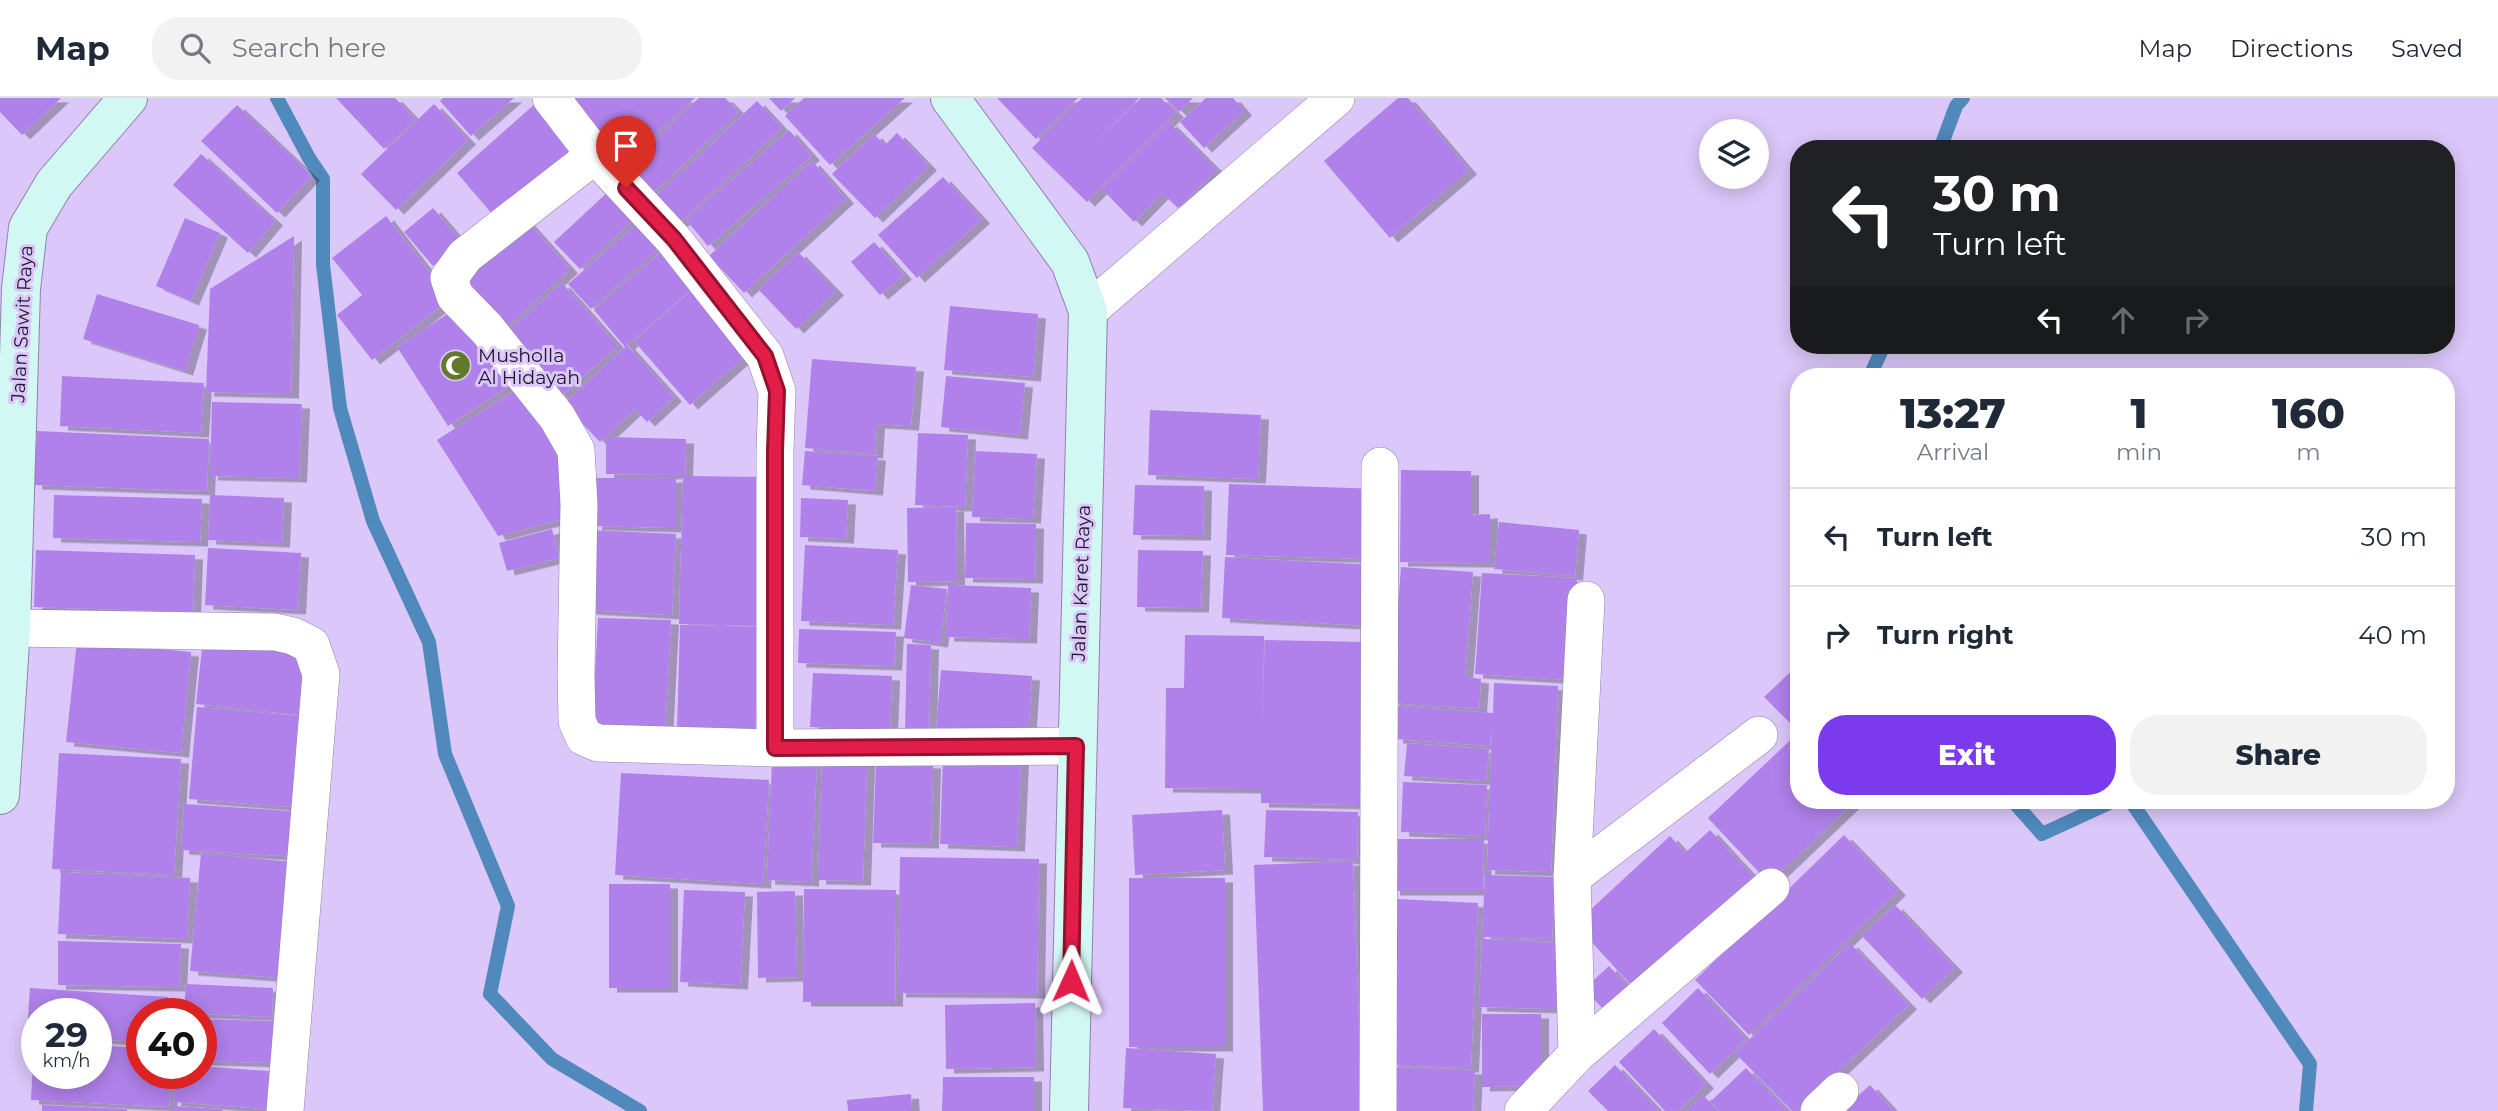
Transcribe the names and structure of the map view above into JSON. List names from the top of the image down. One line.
{"streets":{"street":["Jalan Sawit Raya","Jalan Karet Raya"]},"places":{"mosque":["Musholla Al Hidayah"]},"page":{"header":"Map","search":"Search here","nav":["Map","Directions","Saved"],"turn":["30 m","Turn left"],"eta":["13:27","Arrival","1","min","160","m"],"list":[{"name":"Turn left","value":"30 m"},{"name":"Turn right","value":"40 m"}],"buttons":["Exit","Share"],"speed":"29 km/h","limit":"40"}}
